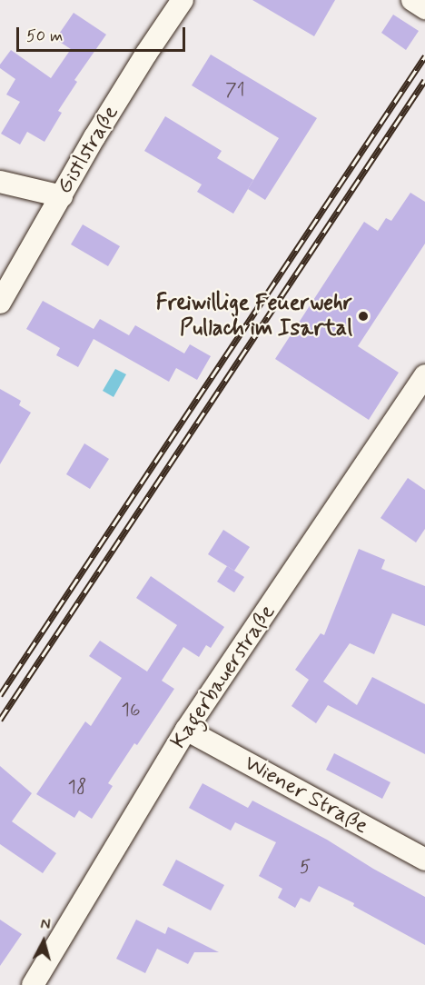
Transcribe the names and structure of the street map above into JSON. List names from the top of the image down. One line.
{"streets":{"street":["Gistlstraße","Kagerbauerstraße","Wiener Straße"]},"crossings":[["Kagerbauerstraße","Wiener Straße"]],"places":["Freiwillige Feuerwehr Pullach im Isartal"],"house_numbers":["71","16","18","5"],"scale_bar":"50 m","north":"top"}
